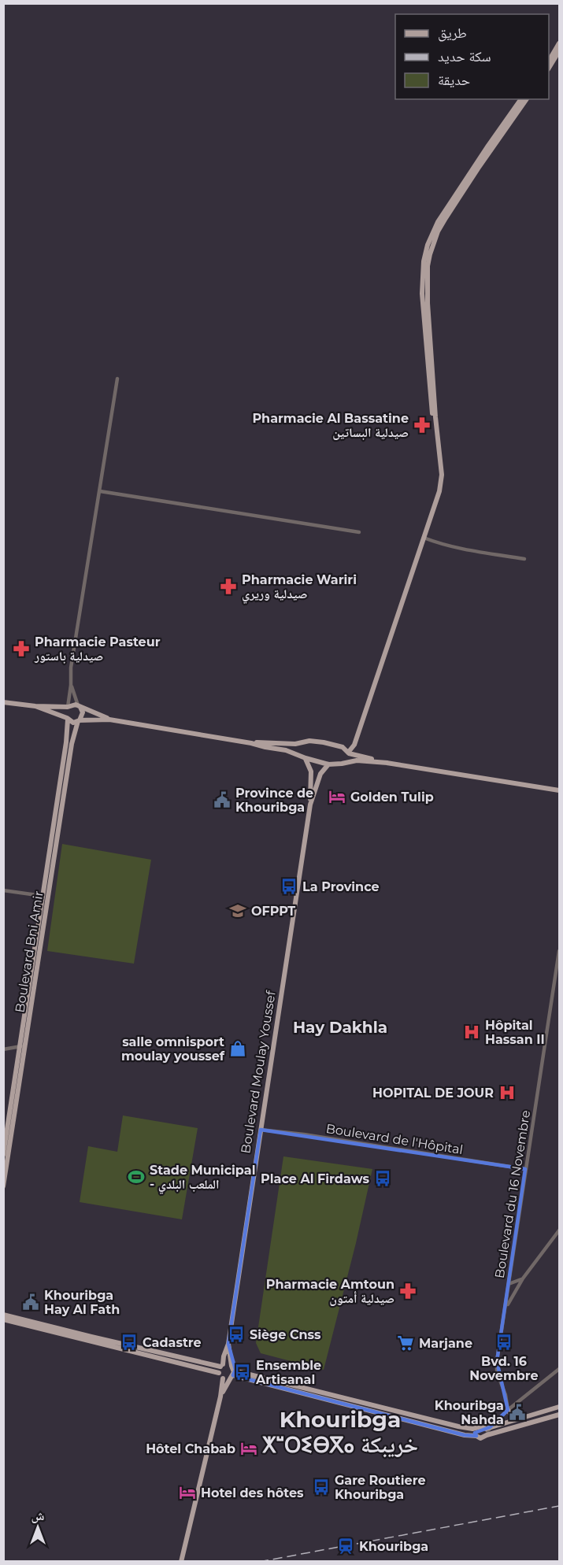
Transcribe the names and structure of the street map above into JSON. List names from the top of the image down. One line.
{"streets":{"main road":["Boulevard Bni Amir","Boulevard Moulay Youssef"],"street":["Boulevard de l'Hôpital","Boulevard du 16 Novembre"]},"crossings":[["Boulevard Moulay Youssef","Boulevard de l'Hôpital"],["Boulevard de l'Hôpital","Boulevard du 16 Novembre"]],"districts":["Hay Dakhla","Khouribga ⵅⵯⵔⵉⴱⴳⴰ خريبكة"],"places":{"pharmacy":["Pharmacie Al Bassatine صيدلية البساتين","Pharmacie Wariri صيدلية وريري","Pharmacie Pasteur صيدلية باستور","Pharmacie Amtoun صيدلية أمتون"],"hotel":["Golden Tulip","Hôtel Chabab","Hotel des hôtes"],"public building":["Province de Khouribga","Khouribga Hay Al Fath","Khouribga Nahda"],"bus stop":["La Province","Place Al Firdaws","Siège Cnss","Cadastre","Bvd. 16 Novembre","Ensemble Artisanal","Gare Routiere Khouribga"],"school or university":["OFPPT"],"hospital":["Hôpital Hassan II","HOPITAL DE JOUR"],"shop":["salle omnisport moulay youssef"],"sports":["Stade Municipal - الملعب البلدي"],"supermarket":["Marjane"],"station":["Khouribga"]},"legend":["طريق","سكة حديد","حديقة"],"north":"top"}
